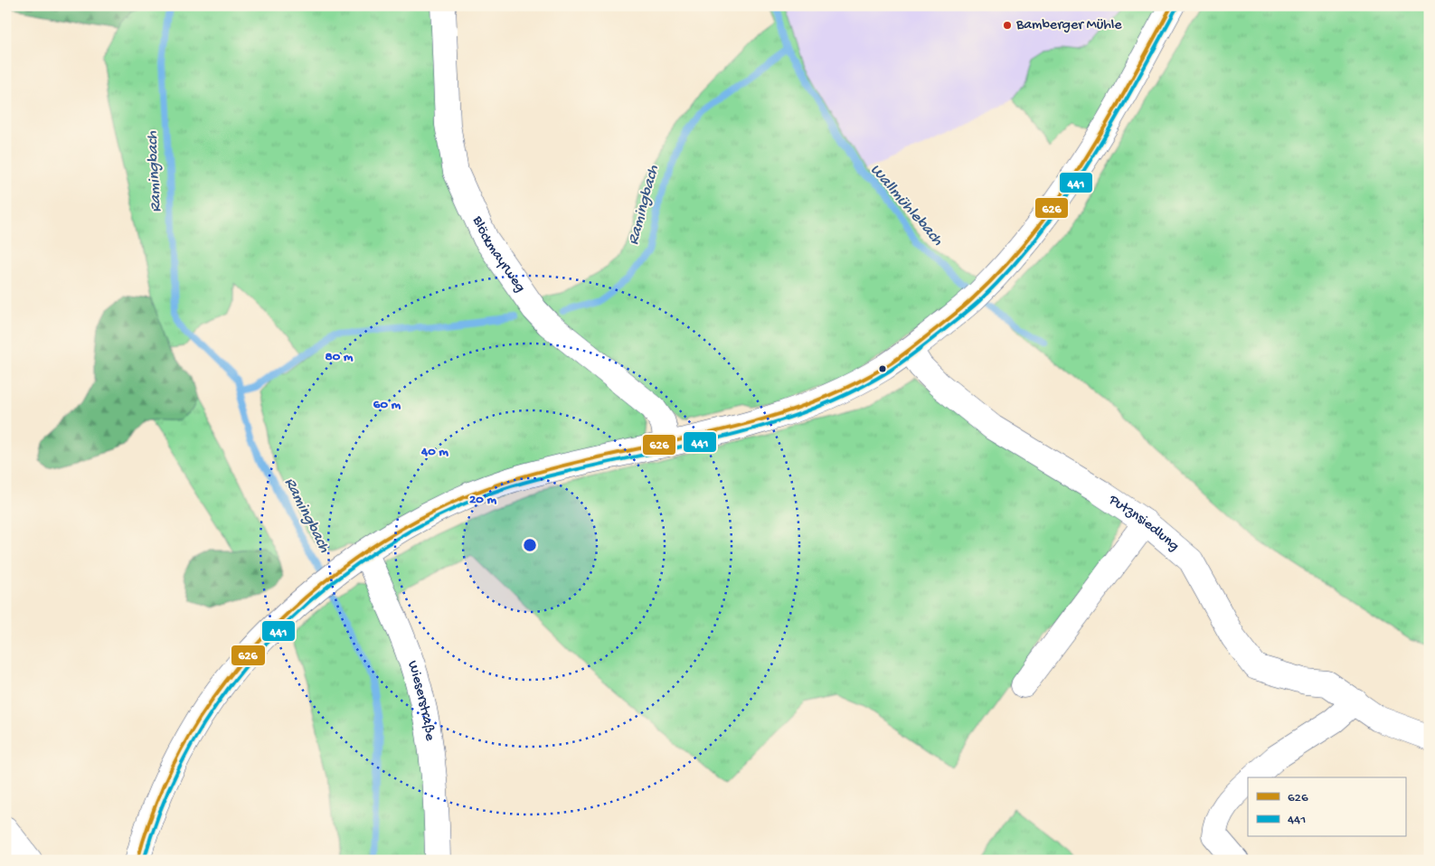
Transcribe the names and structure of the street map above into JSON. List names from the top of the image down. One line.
{"streets":{"street":["Blöckmayrweg","Putznsiedlung","Wieserstraße"]},"water":["Ramingbach","Wallmühlebach"],"places":["Bamberger Mühle"],"lines":["transit line 626","transit line 441"],"legend":["626","441"],"rings":["80 m","60 m","40 m","20 m"]}
